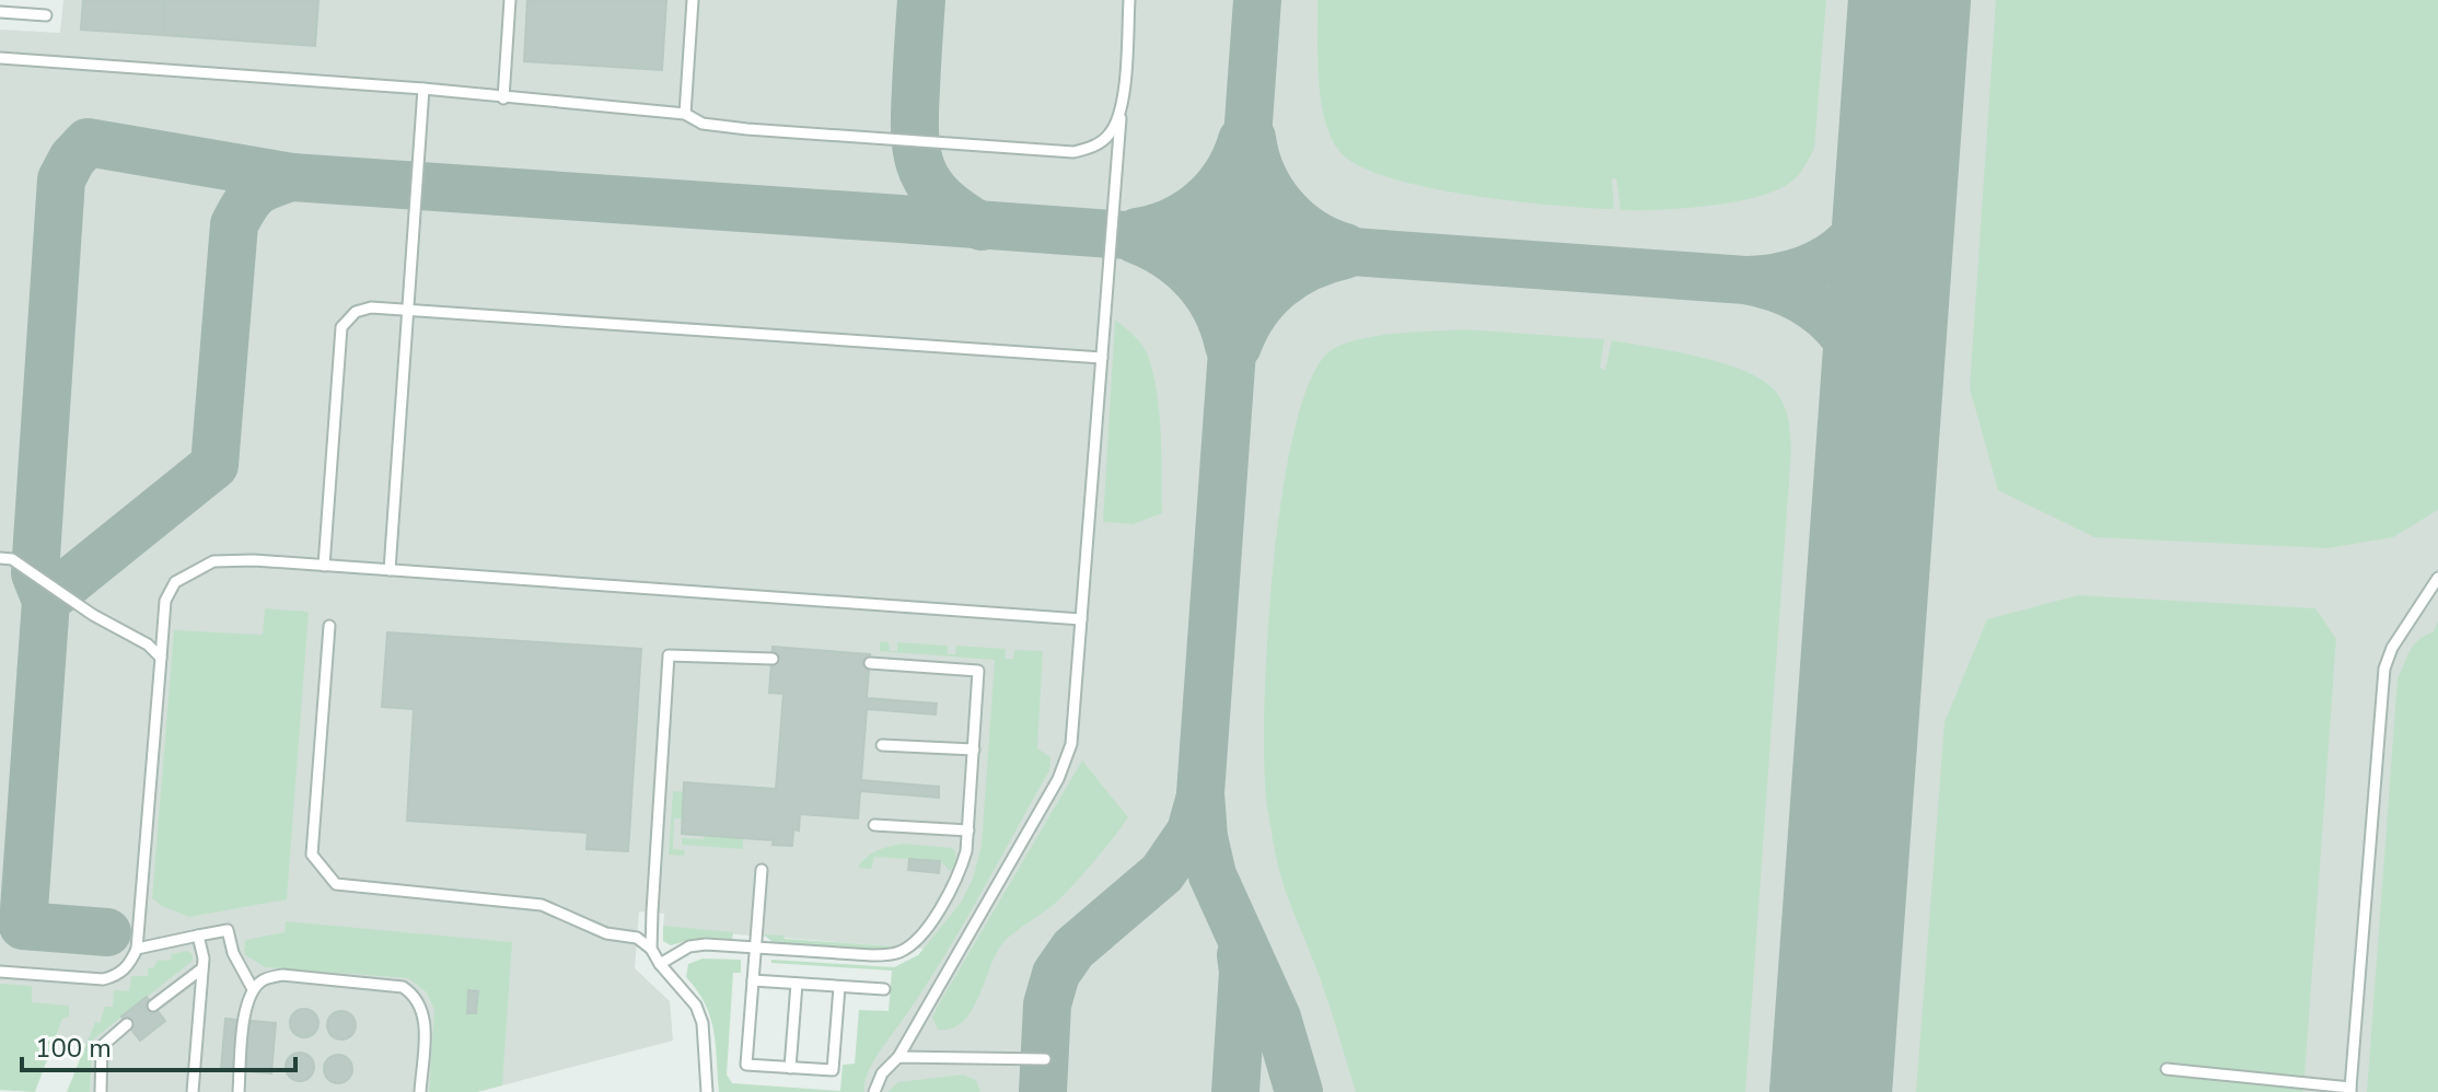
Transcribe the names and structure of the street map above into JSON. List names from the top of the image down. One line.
{"scale_bar":"100 m"}
